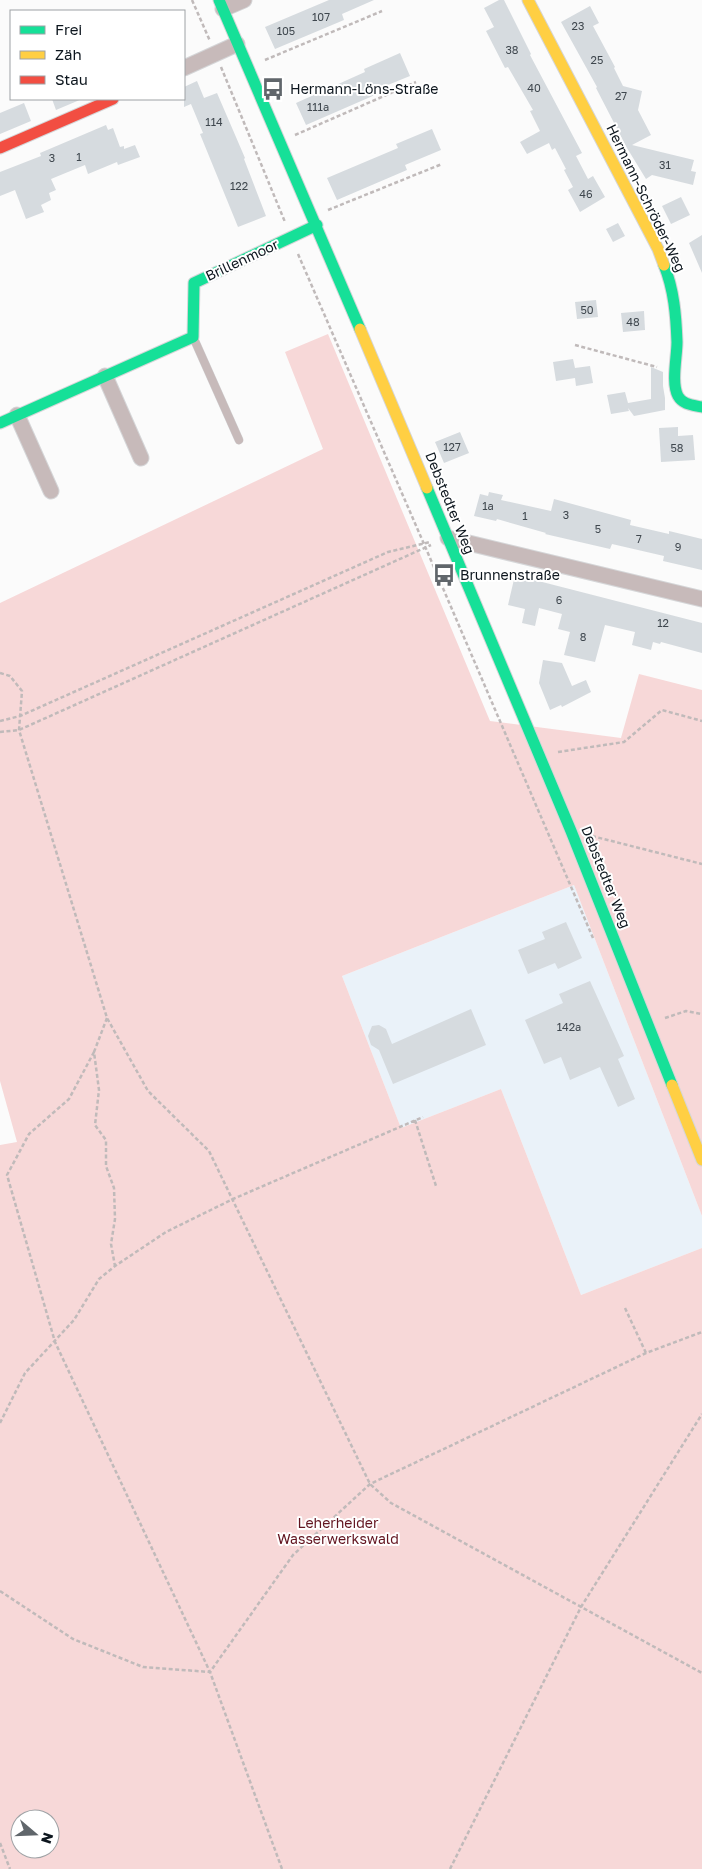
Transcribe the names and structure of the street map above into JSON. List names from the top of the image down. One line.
{"streets":{"street":["Hermann-Schröder-Weg","Brillenmoor","Debstedter Weg"]},"crossings":[["Brillenmoor","Debstedter Weg"]],"parks":["Leherheider Wasserwerkswald"],"places":{"bus stop":["Hermann-Löns-Straße","Brunnenstraße"]},"house_numbers":["107","23","105","38","25","40","27","111a","114","1","3","31","122","46","50","48","127","58","1a","3","1","5","7","9","6","12","8","142a"],"legend":["Frei","Zäh","Stau"],"north":"right"}
